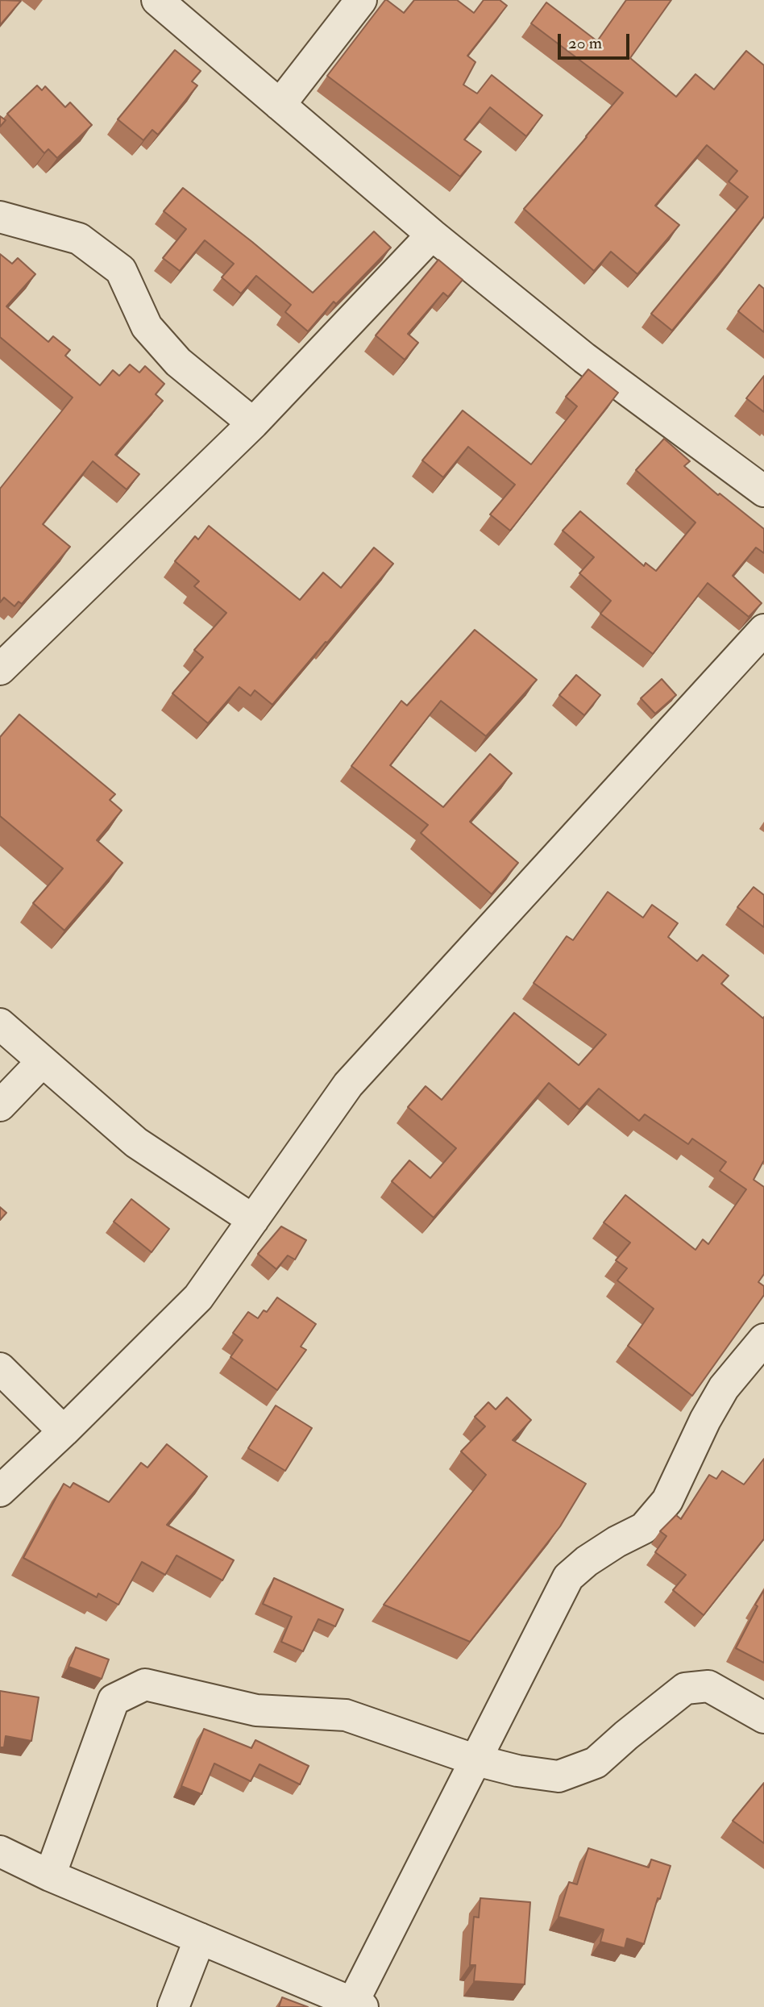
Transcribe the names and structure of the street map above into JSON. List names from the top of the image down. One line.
{"scale_bar":"20 m"}
